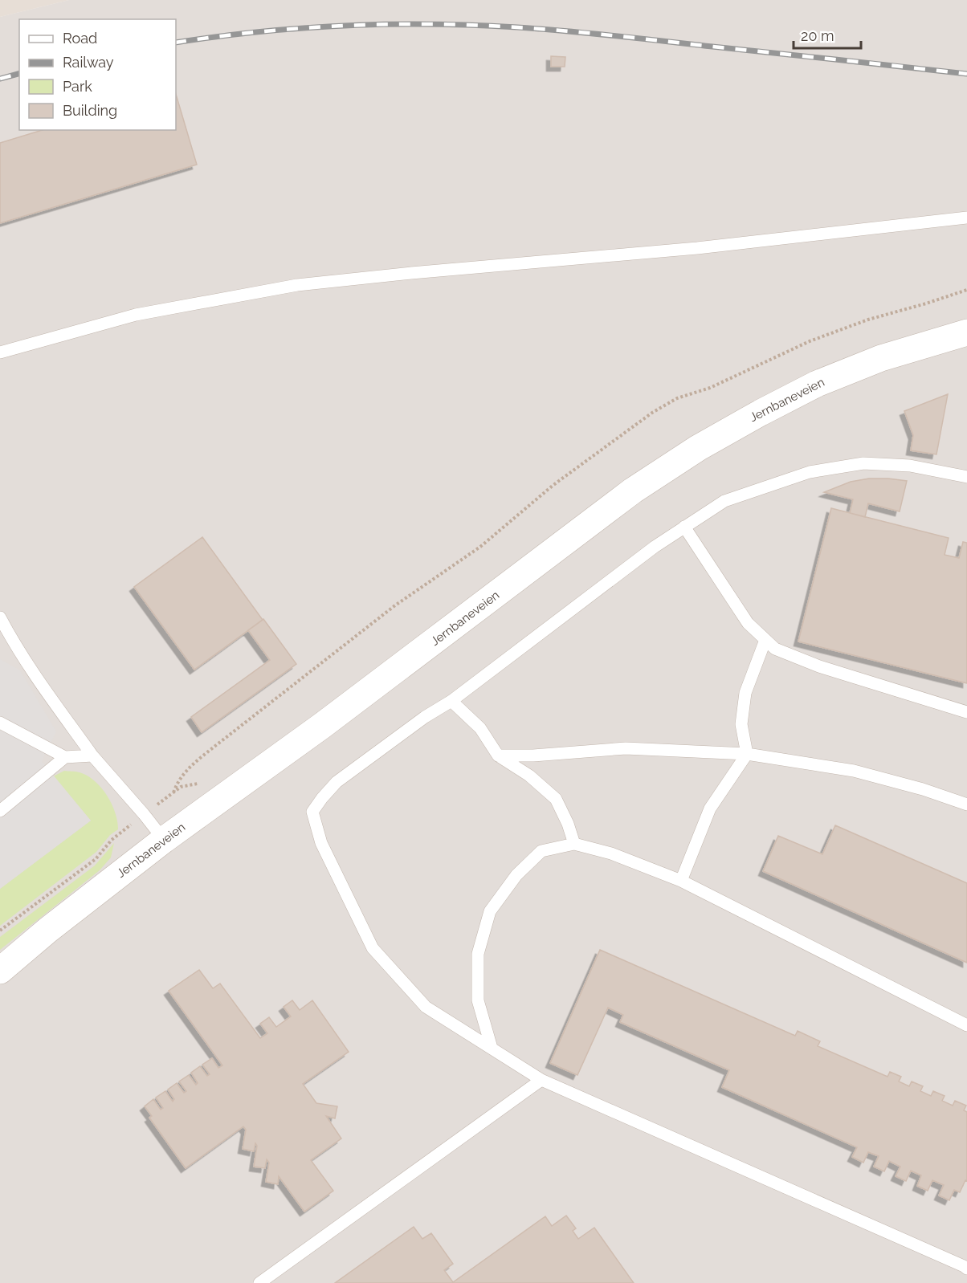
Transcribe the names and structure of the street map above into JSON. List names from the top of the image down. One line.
{"streets":{"street":["Jernbaneveien"]},"legend":["Road","Railway","Park","Building"],"scale_bar":"20 m"}
